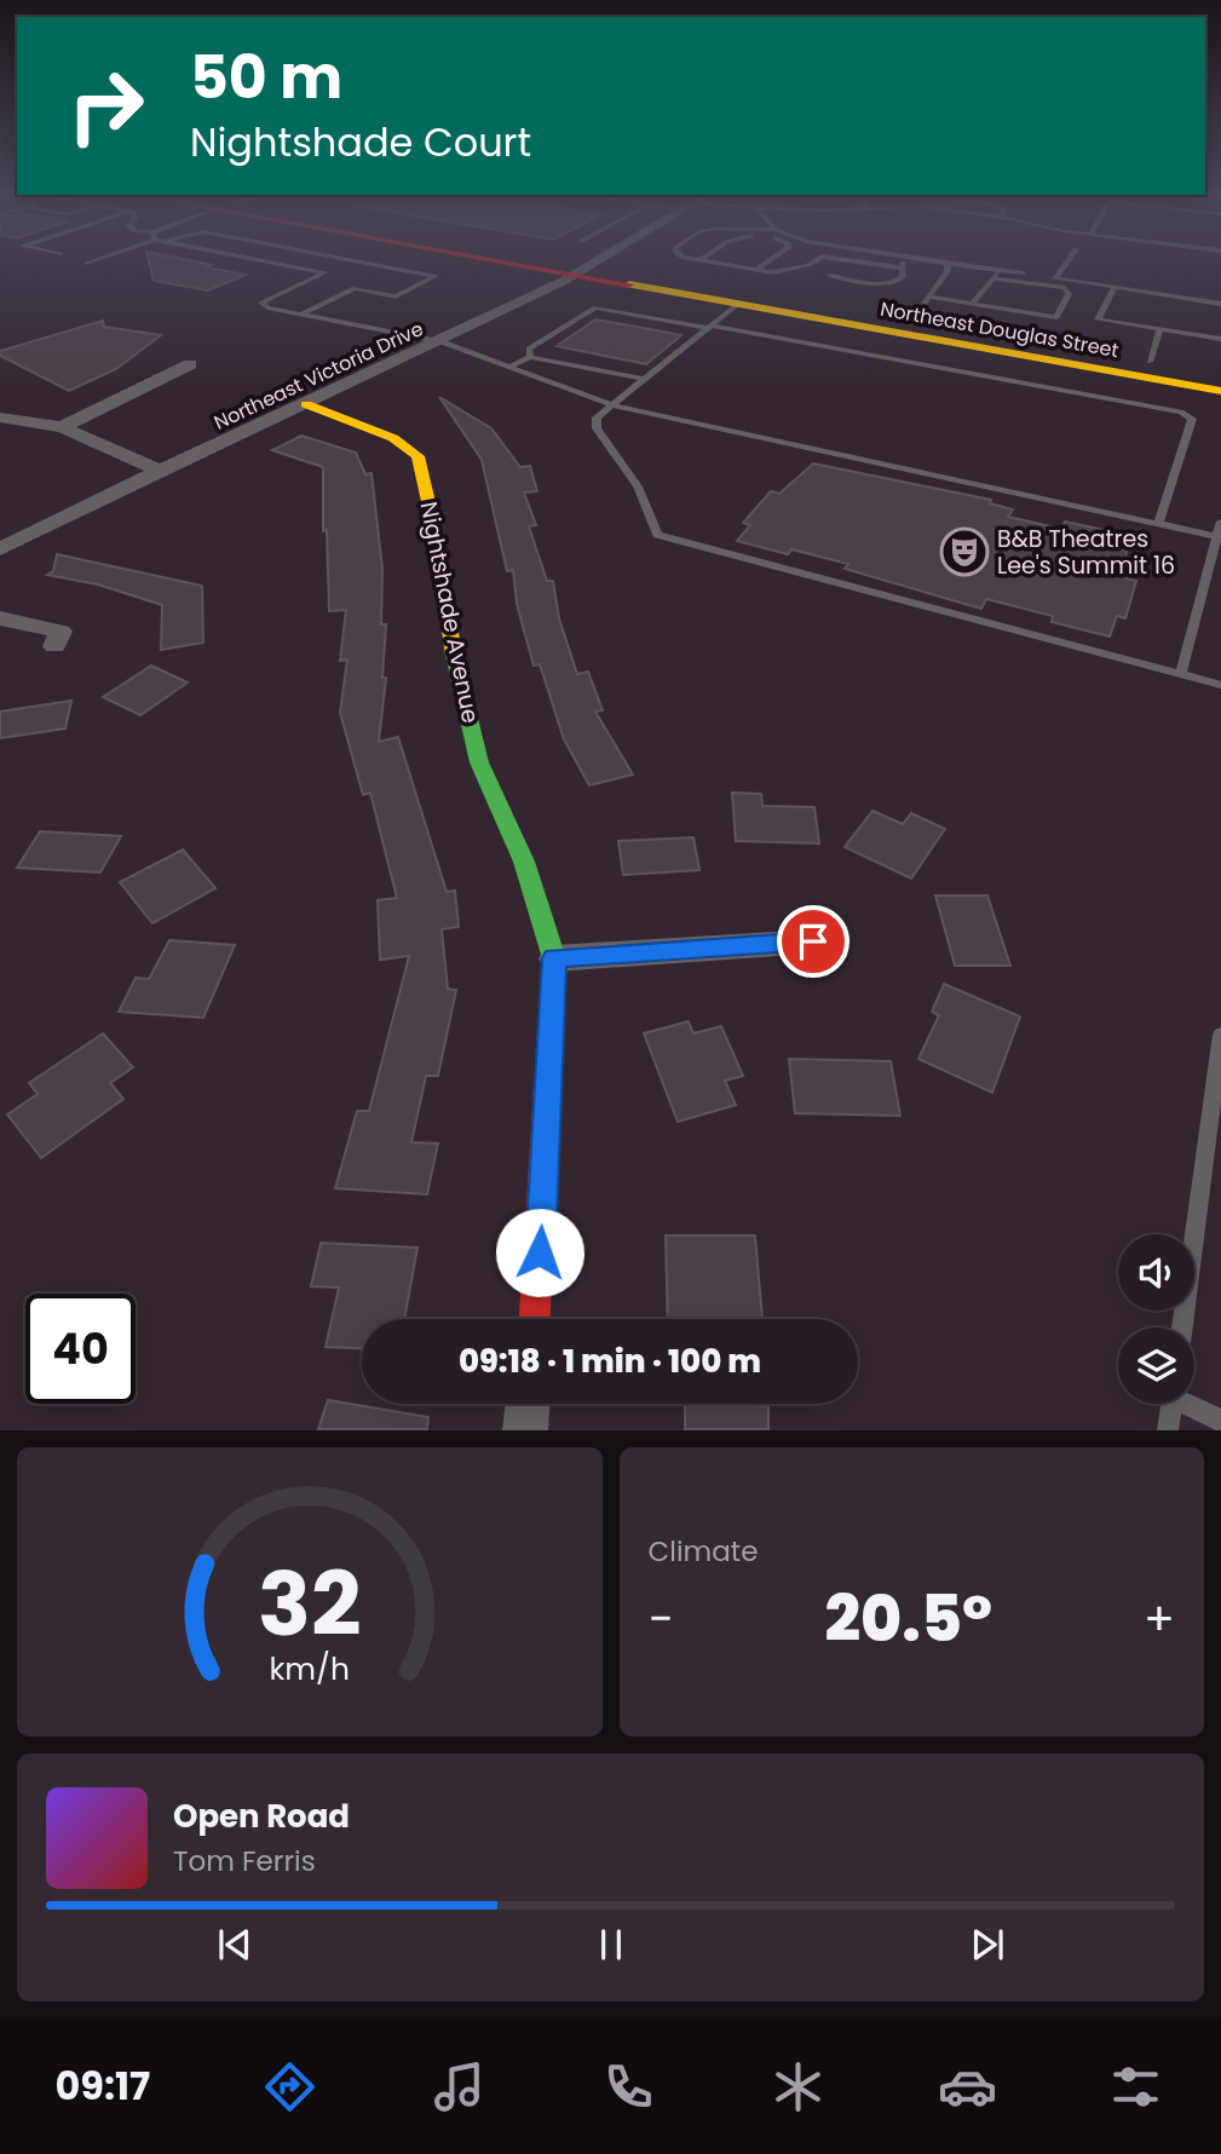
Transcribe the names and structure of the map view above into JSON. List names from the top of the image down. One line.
{"streets":{"main road":["Northeast Douglas Street","Nightshade Avenue"],"street":["Northeast Victoria Drive"]},"crossings":[["Northeast Douglas Street","Northeast Victoria Drive"],["Northeast Victoria Drive","Nightshade Avenue"]],"places":{"theatre":["B&B Theatres Lee's Summit 16"]},"page":{"turn":["50 m","Nightshade Court"],"limit":"40","trip":"09:18 · 1 min · 100 m","tile":"Climate","heat":["−","20.5°","+"],"song":["Open Road","Tom Ferris"],"tabs":"09:17","gauge":["32","km/h"]}}
